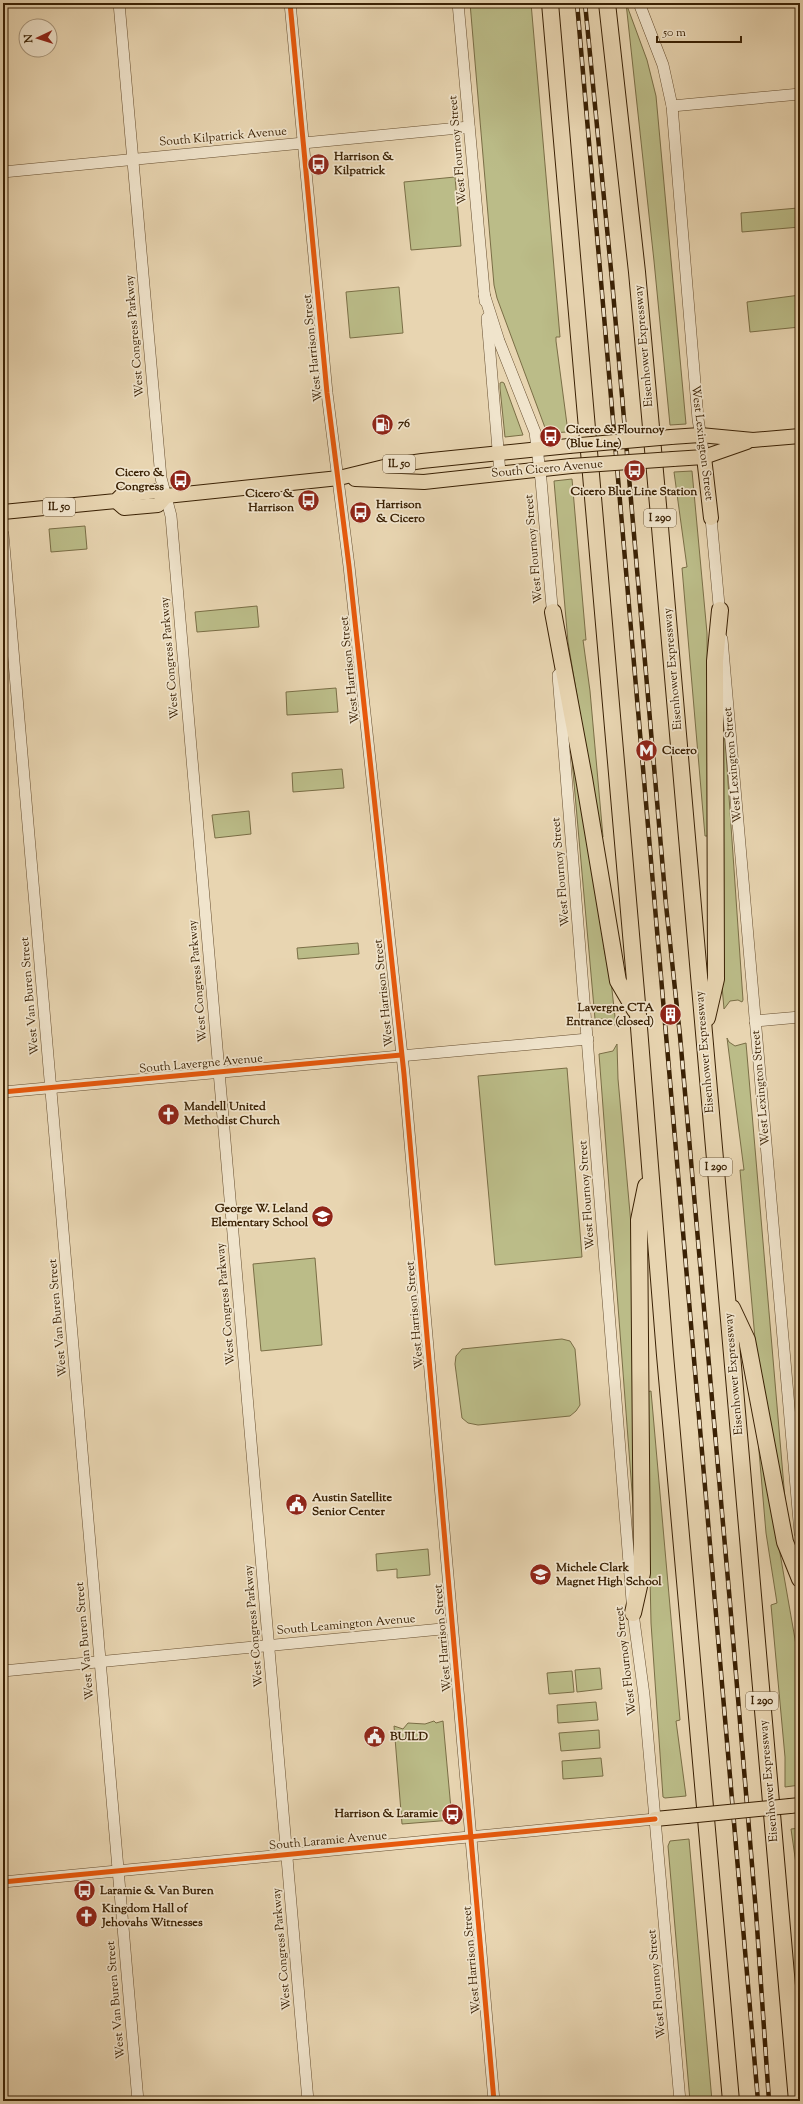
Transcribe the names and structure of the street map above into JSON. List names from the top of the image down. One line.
{"streets":{"highway":["Eisenhower Expressway","I 290"],"main road":["West Lexington Street","IL 50","South Cicero Avenue","South Laramie Avenue"],"street":["South Kilpatrick Avenue","West Flournoy Street","West Congress Parkway","West Harrison Street","West Van Buren Street","South Lavergne Avenue","South Leamington Avenue"]},"crossings":[["South Kilpatrick Avenue","West Flournoy Street"],["South Kilpatrick Avenue","West Congress Parkway"],["South Kilpatrick Avenue","West Harrison Street"],["West Flournoy Street","South Cicero Avenue"],["West Flournoy Street","South Lavergne Avenue"],["West Flournoy Street","South Laramie Avenue"],["West Congress Parkway","South Cicero Avenue"],["West Congress Parkway","South Lavergne Avenue"],["West Congress Parkway","South Leamington Avenue"],["West Congress Parkway","South Laramie Avenue"],["West Harrison Street","South Cicero Avenue"],["West Harrison Street","South Lavergne Avenue"],["West Harrison Street","South Leamington Avenue"],["West Harrison Street","South Laramie Avenue"],["West Lexington Street","South Cicero Avenue"],["West Van Buren Street","South Lavergne Avenue"],["West Van Buren Street","South Leamington Avenue"],["West Van Buren Street","South Laramie Avenue"]],"places":{"bus stop":["Harrison & Kilpatrick","Cicero & Flournoy (Blue Line)","Cicero Blue Line Station","Cicero & Congress","Cicero & Harrison","Harrison & Cicero","Harrison & Laramie","Laramie & Van Buren"],"fuel station":["76"],"metro station":["Cicero"],"building":["Lavergne CTA Entrance (closed)"],"church":["Mandell United Methodist Church","Kingdom Hall of Jehovahs Witnesses"],"school or university":["George W. Leland Elementary School","Michele Clark Magnet High School"],"public building":["Austin Satellite Senior Center","BUILD"]},"scale_bar":"50 m","north":"left"}
